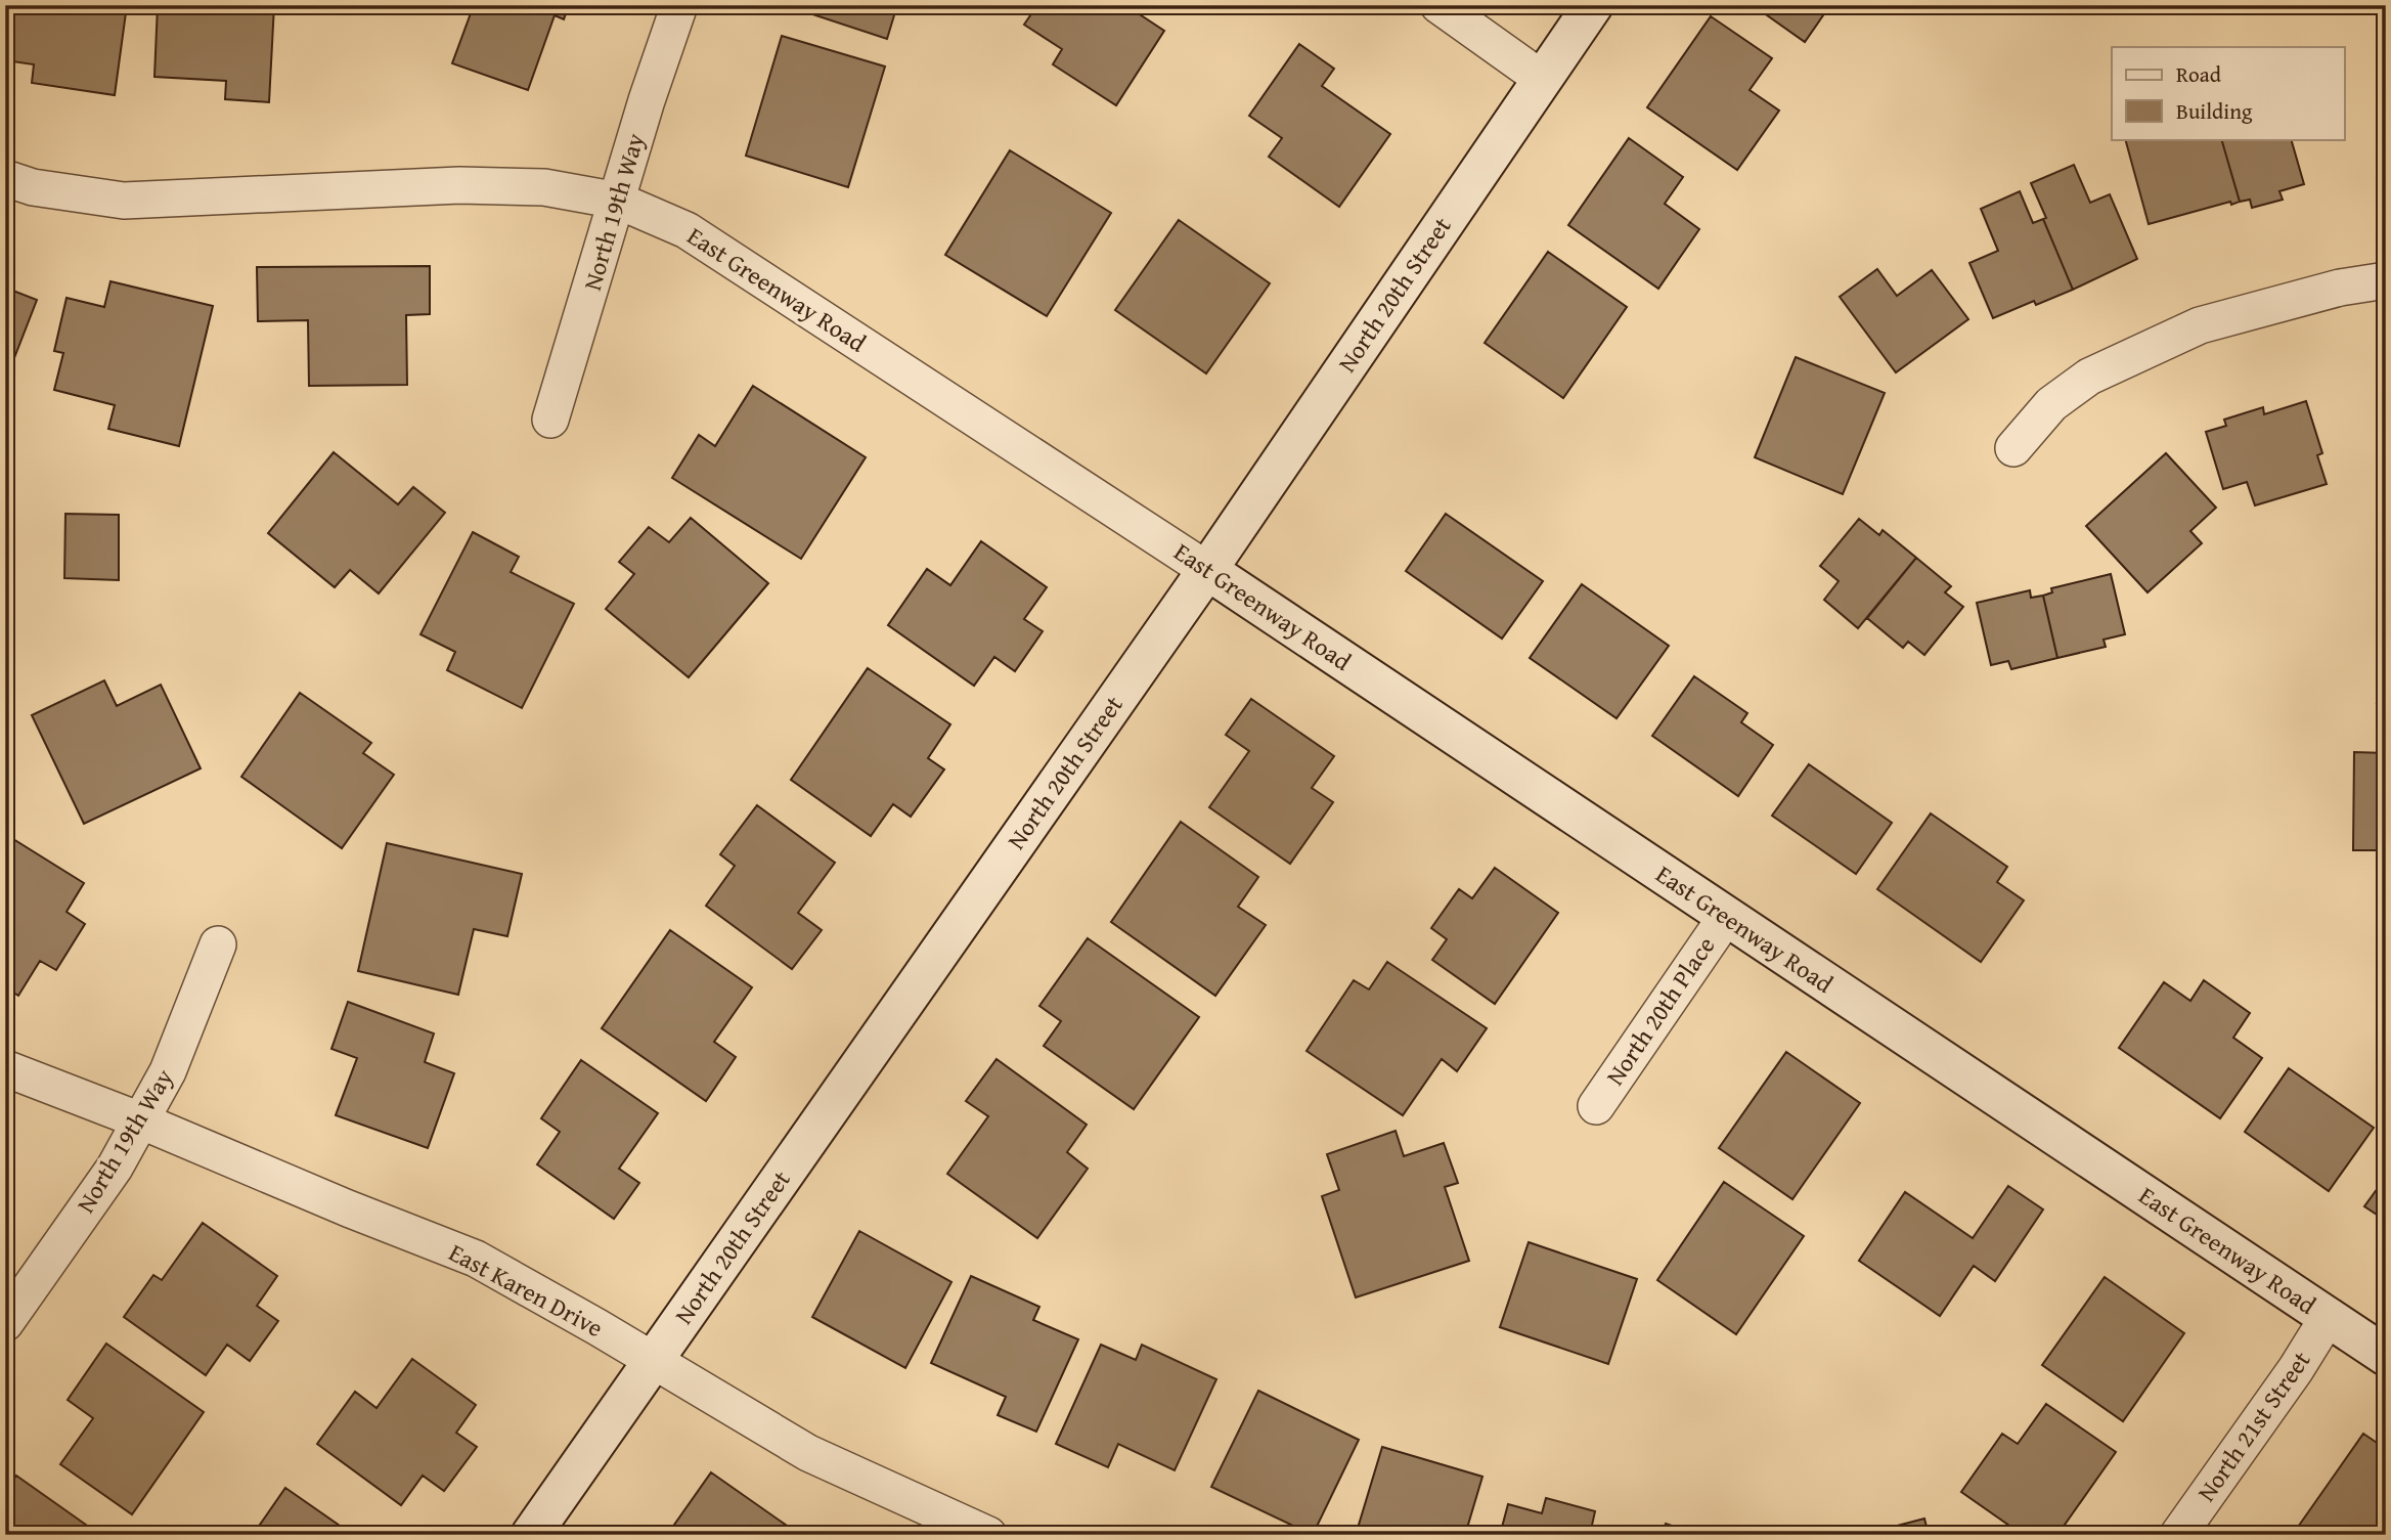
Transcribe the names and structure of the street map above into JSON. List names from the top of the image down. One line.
{"streets":{"street":["North 19th Way","East Greenway Road","North 20th Street","North 20th Place","East Karen Drive","North 21st Street"]},"crossings":[["North 19th Way","East Greenway Road"],["North 19th Way","East Karen Drive"],["East Greenway Road","North 20th Street"],["East Greenway Road","North 20th Place"],["East Greenway Road","North 21st Street"],["North 20th Street","East Karen Drive"]],"legend":["Road","Building"]}
